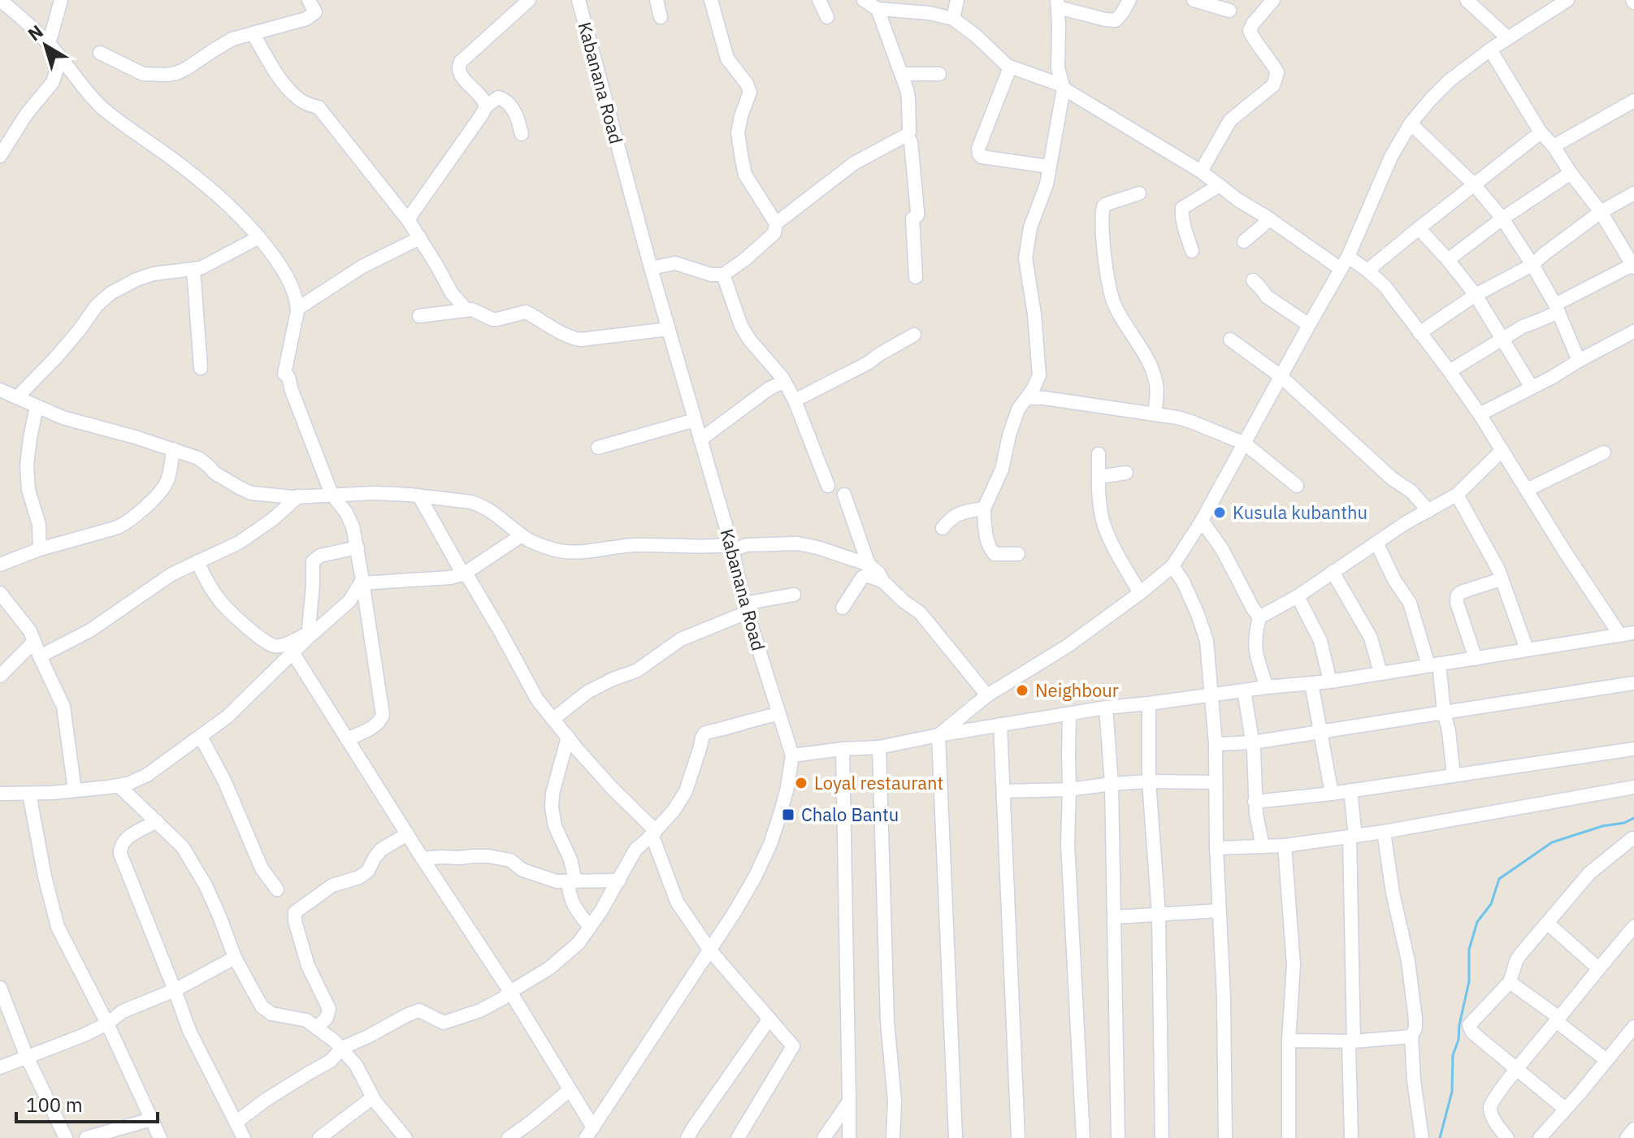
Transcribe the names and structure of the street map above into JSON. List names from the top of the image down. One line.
{"streets":{"street":["Kabanana Road"]},"places":{"other":["Kusula kubanthu","Neighbour","Loyal restaurant"],"transit":["Chalo Bantu"]},"scale_bar":"100 m","north":"top left"}
